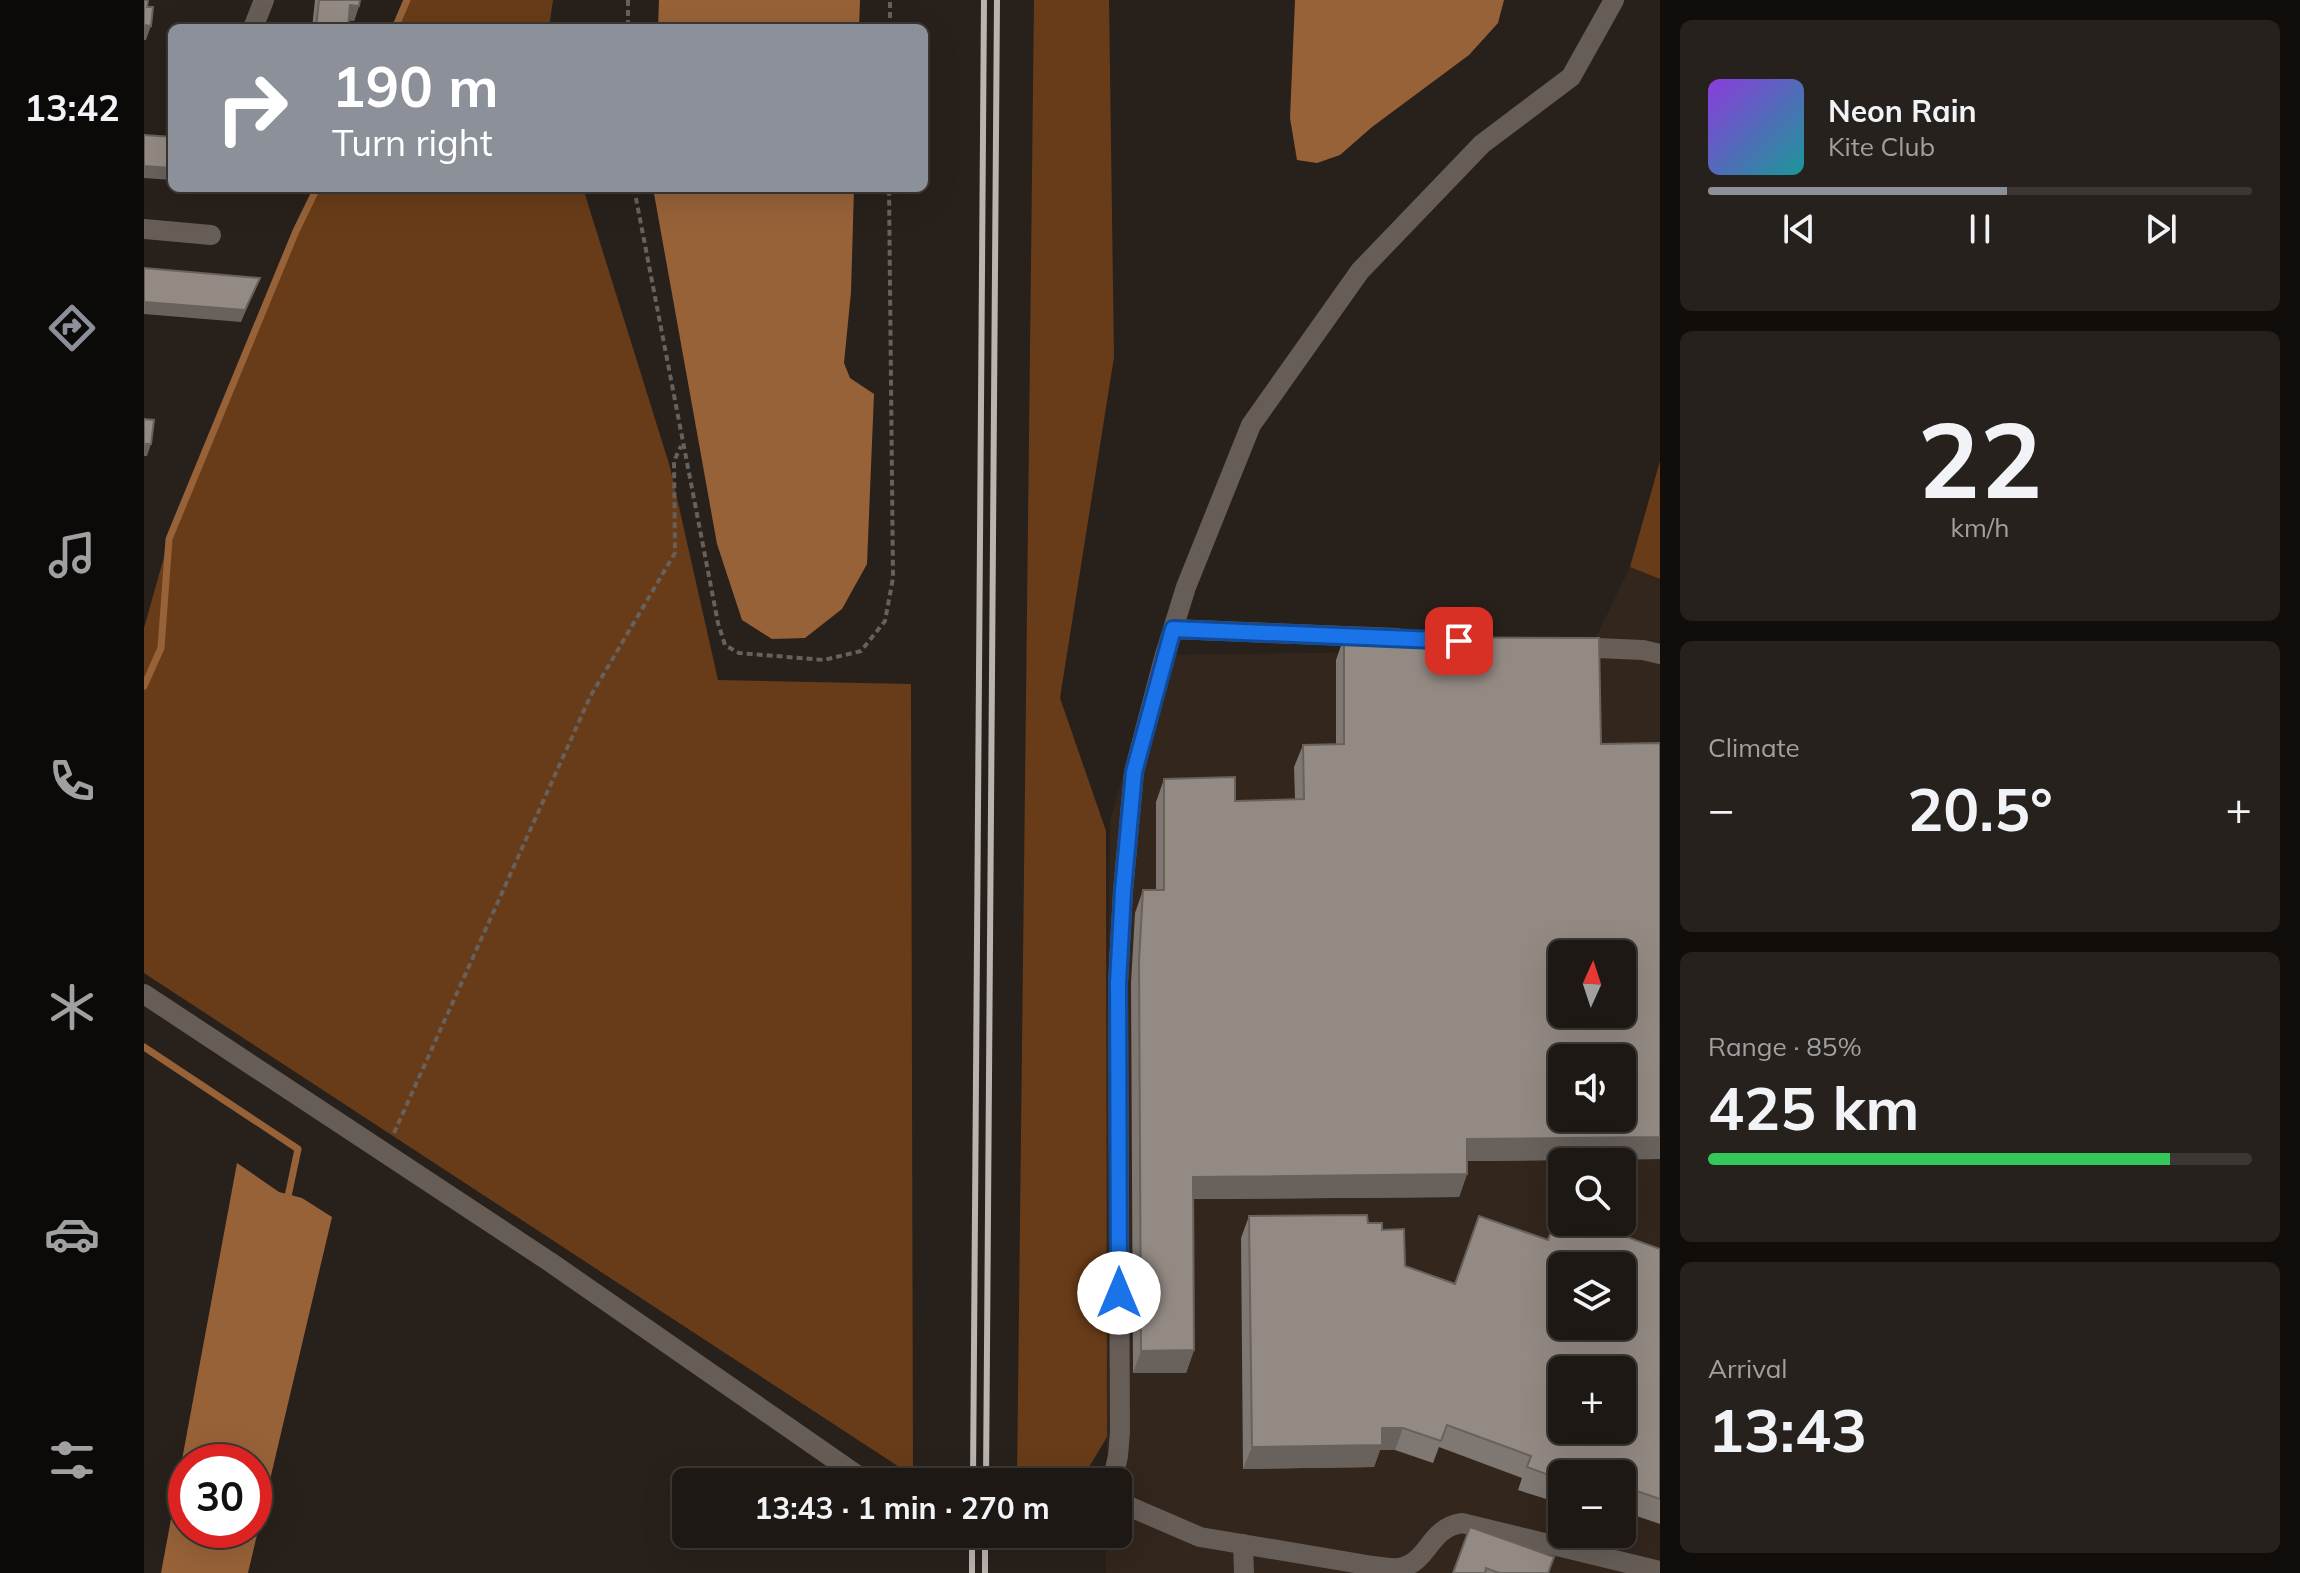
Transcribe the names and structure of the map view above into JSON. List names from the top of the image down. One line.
{"north":"top","page":{"tabs":"13:42","turn":["190 m","Turn right"],"song":["Neon Rain","Kite Club"],"tile":[["22","km/h"],"Climate",["Range · 85%","425 km"],["Arrival","13:43"]],"heat":["−","20.5°","+"],"map_buttons":["+","−"],"limit":"30","trip":"13:43 · 1 min · 270 m"}}
